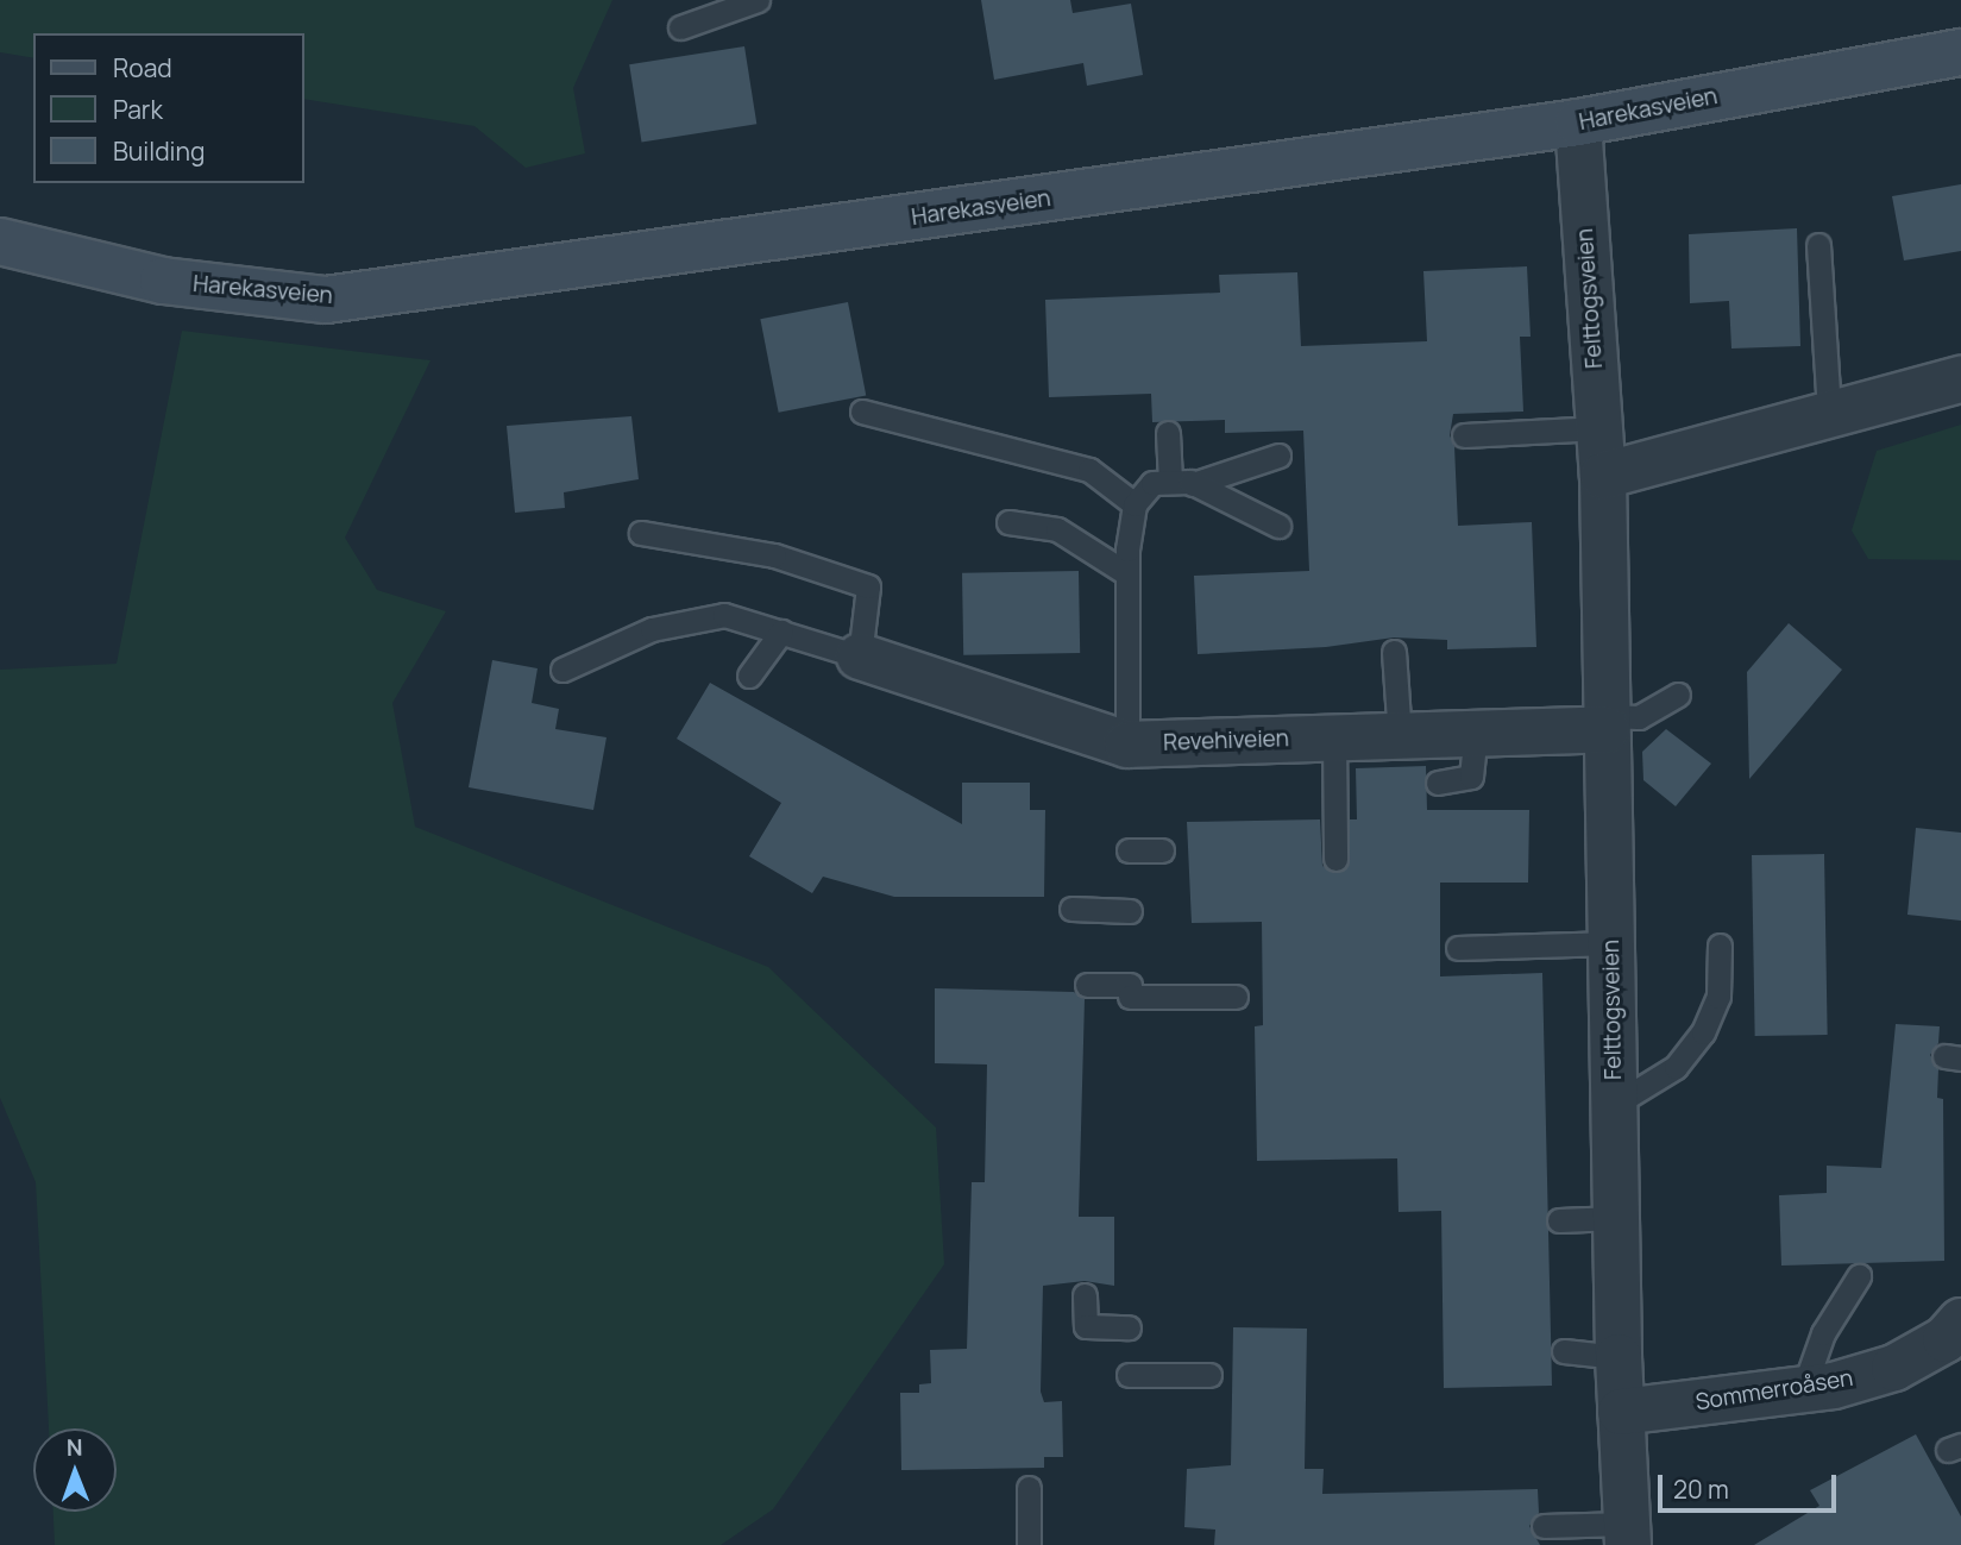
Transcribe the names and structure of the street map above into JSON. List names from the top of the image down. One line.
{"streets":{"street":["Harekasveien","Felttogsveien","Revehiveien","Sommerroåsen"]},"crossings":[["Harekasveien","Felttogsveien"],["Felttogsveien","Revehiveien"],["Felttogsveien","Sommerroåsen"]],"legend":["Road","Park","Building"],"scale_bar":"20 m","north":"top"}
